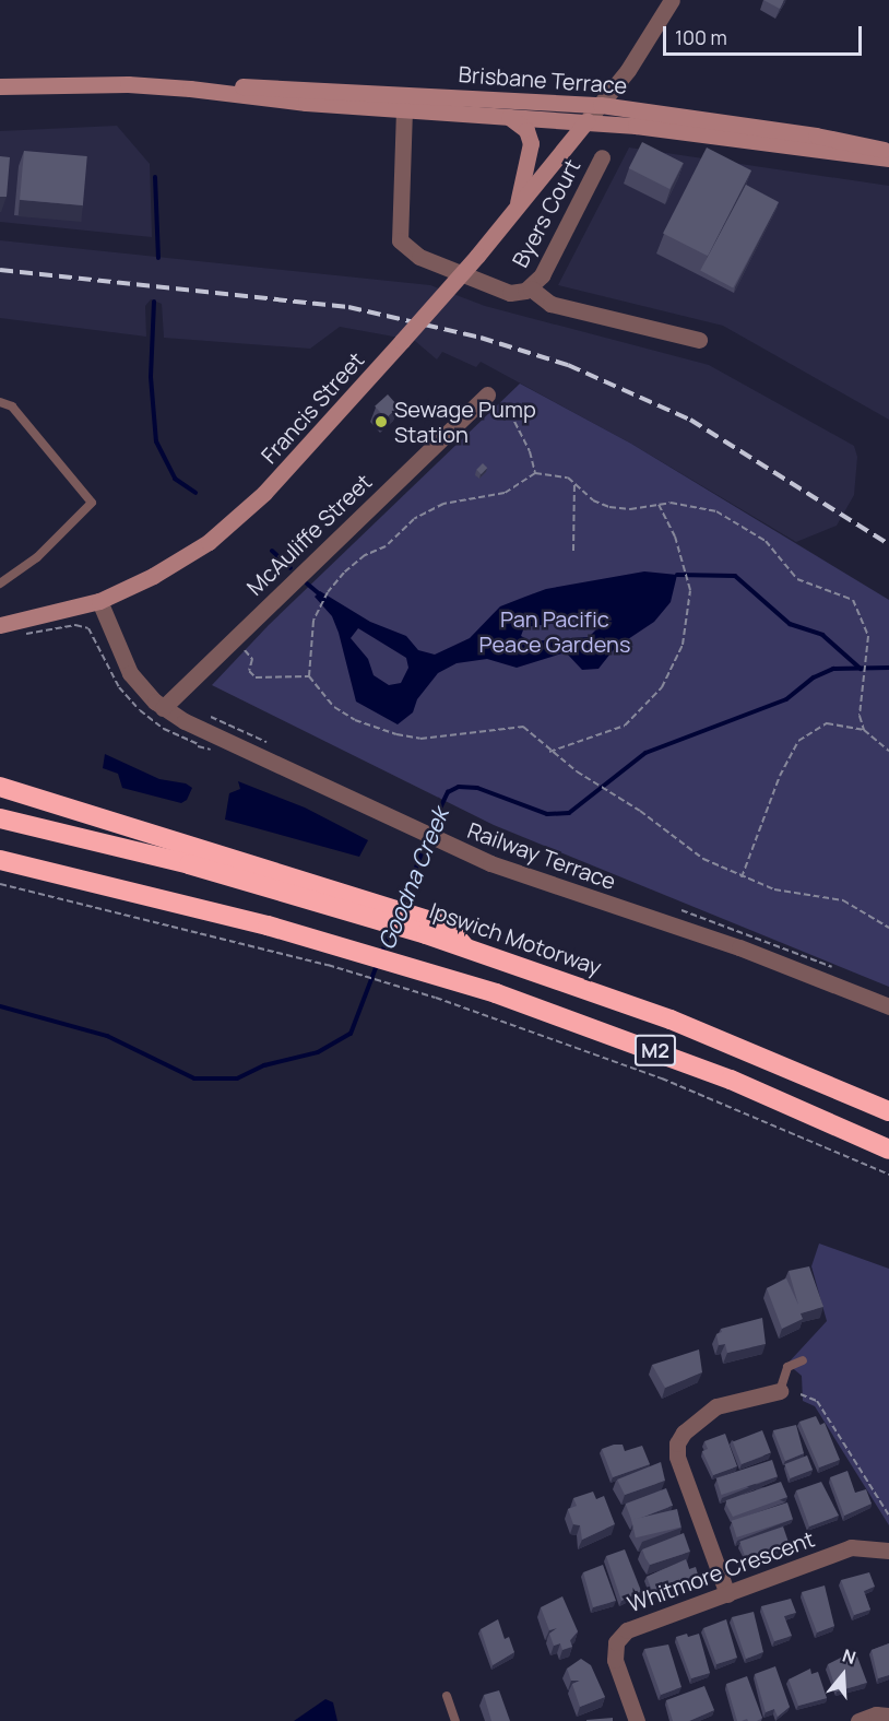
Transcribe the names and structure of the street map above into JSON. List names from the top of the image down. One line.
{"streets":{"highway":["Ipswich Motorway","M2"],"main road":["Brisbane Terrace","Francis Street"],"street":["Byers Court","McAuliffe Street","Railway Terrace","Whitmore Crescent"]},"crossings":[["Brisbane Terrace","Byers Court"],["Brisbane Terrace","Francis Street"],["Francis Street","Railway Terrace"],["McAuliffe Street","Railway Terrace"]],"water":["Goodna Creek"],"parks":["Pan Pacific Peace Gardens"],"places":["Sewage Pump Station"],"scale_bar":"100 m","north":"top"}
